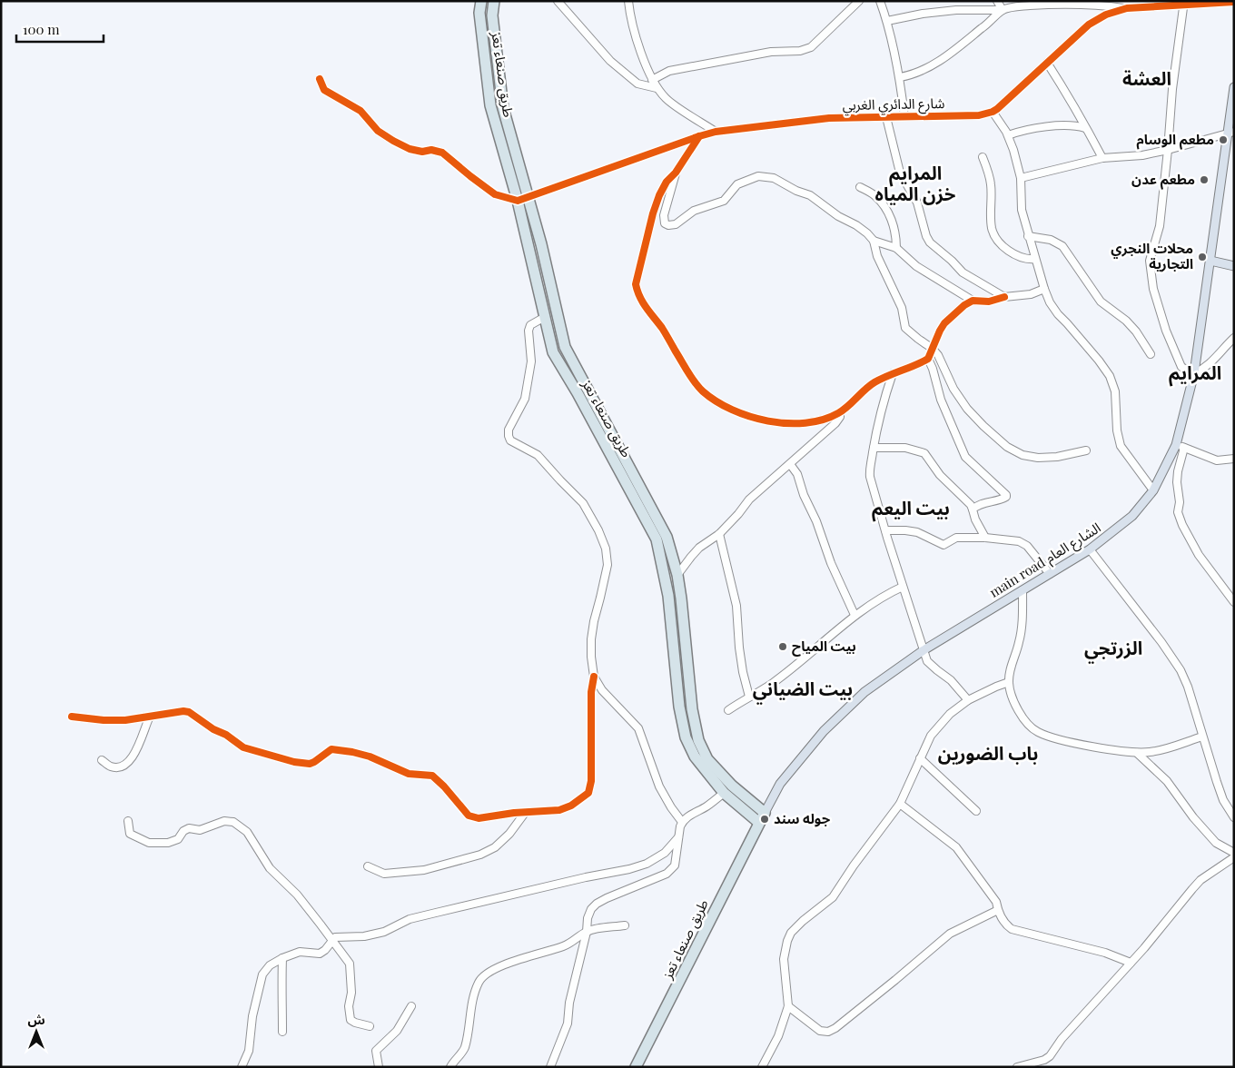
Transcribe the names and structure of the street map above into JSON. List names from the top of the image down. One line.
{"streets":{"highway":["طريق صنعاء تعز"],"main road":["main road الشارع العام"],"street":["شارع الدائري الغربي"]},"crossings":[["طريق صنعاء تعز","شارع الدائري الغربي"],["طريق صنعاء تعز","main road الشارع العام"]],"districts":["العشة","المرايم خزن المياه","المرايم","بيت اليعم","الزرتجي","بيت الضياني","باب الضورين"],"places":["مطعم الوسام","مطعم عدن","محلات النجري التجارية","بيت المياح","جوله سند"],"scale_bar":"100 m","north":"top"}
